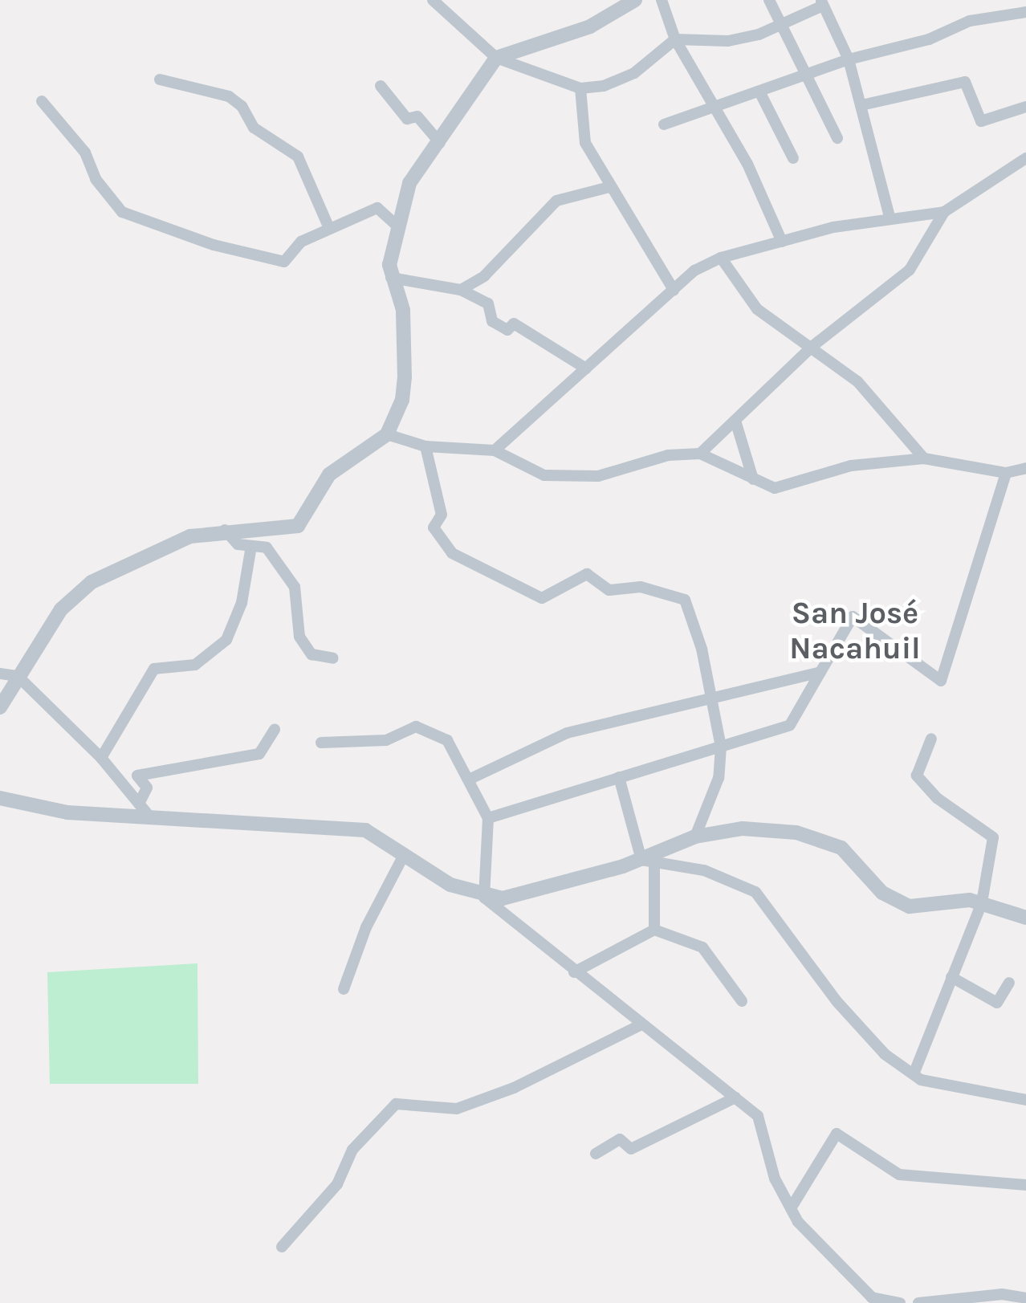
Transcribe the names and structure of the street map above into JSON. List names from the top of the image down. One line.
{"districts":["San José Nacahuil"]}
